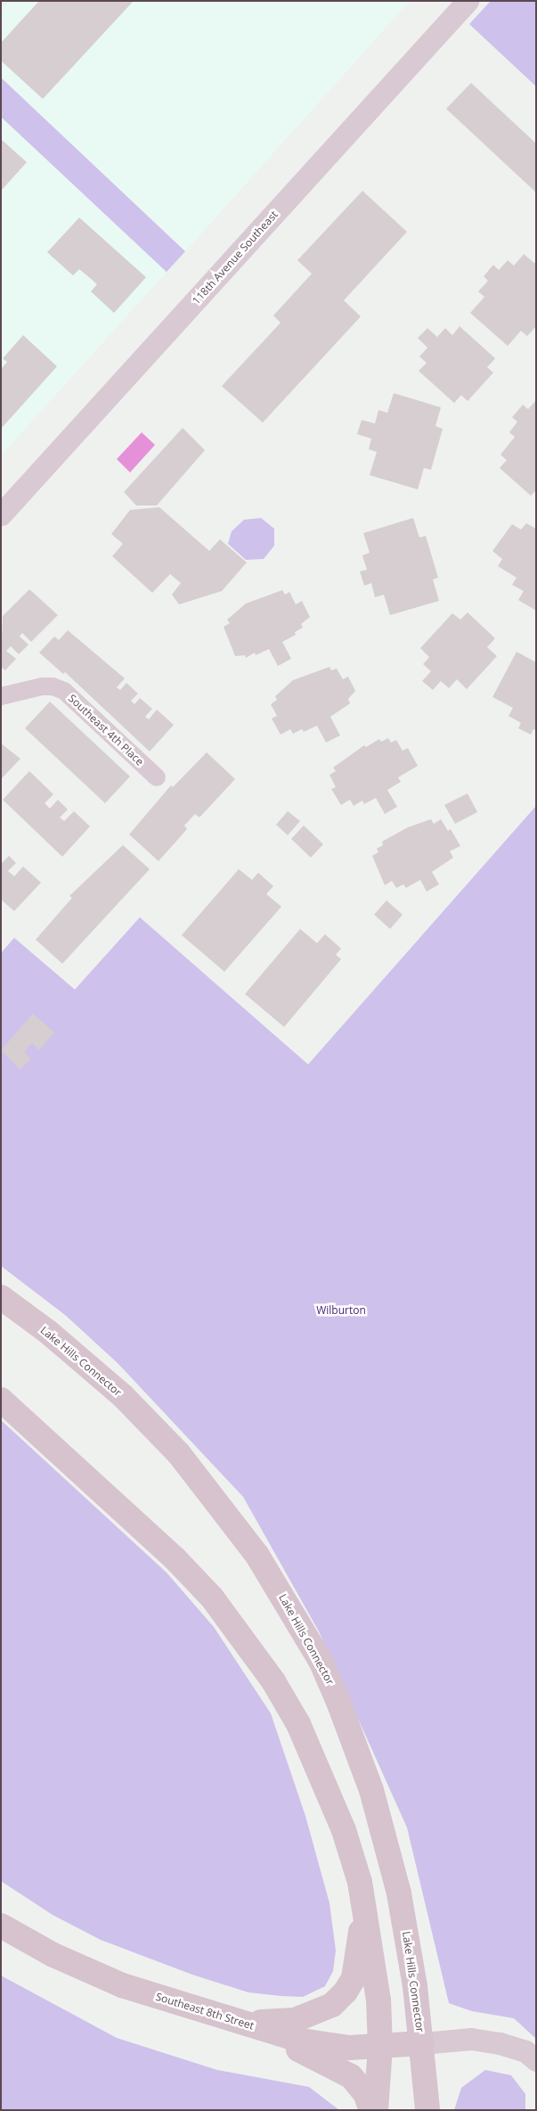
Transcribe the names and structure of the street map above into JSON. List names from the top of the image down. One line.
{"streets":{"main road":["Lake Hills Connector","Southeast 8th Street"],"street":["118th Avenue Southeast","Southeast 4th Place"]},"crossings":[["Lake Hills Connector","Southeast 8th Street"]],"parks":["Wilburton"]}
